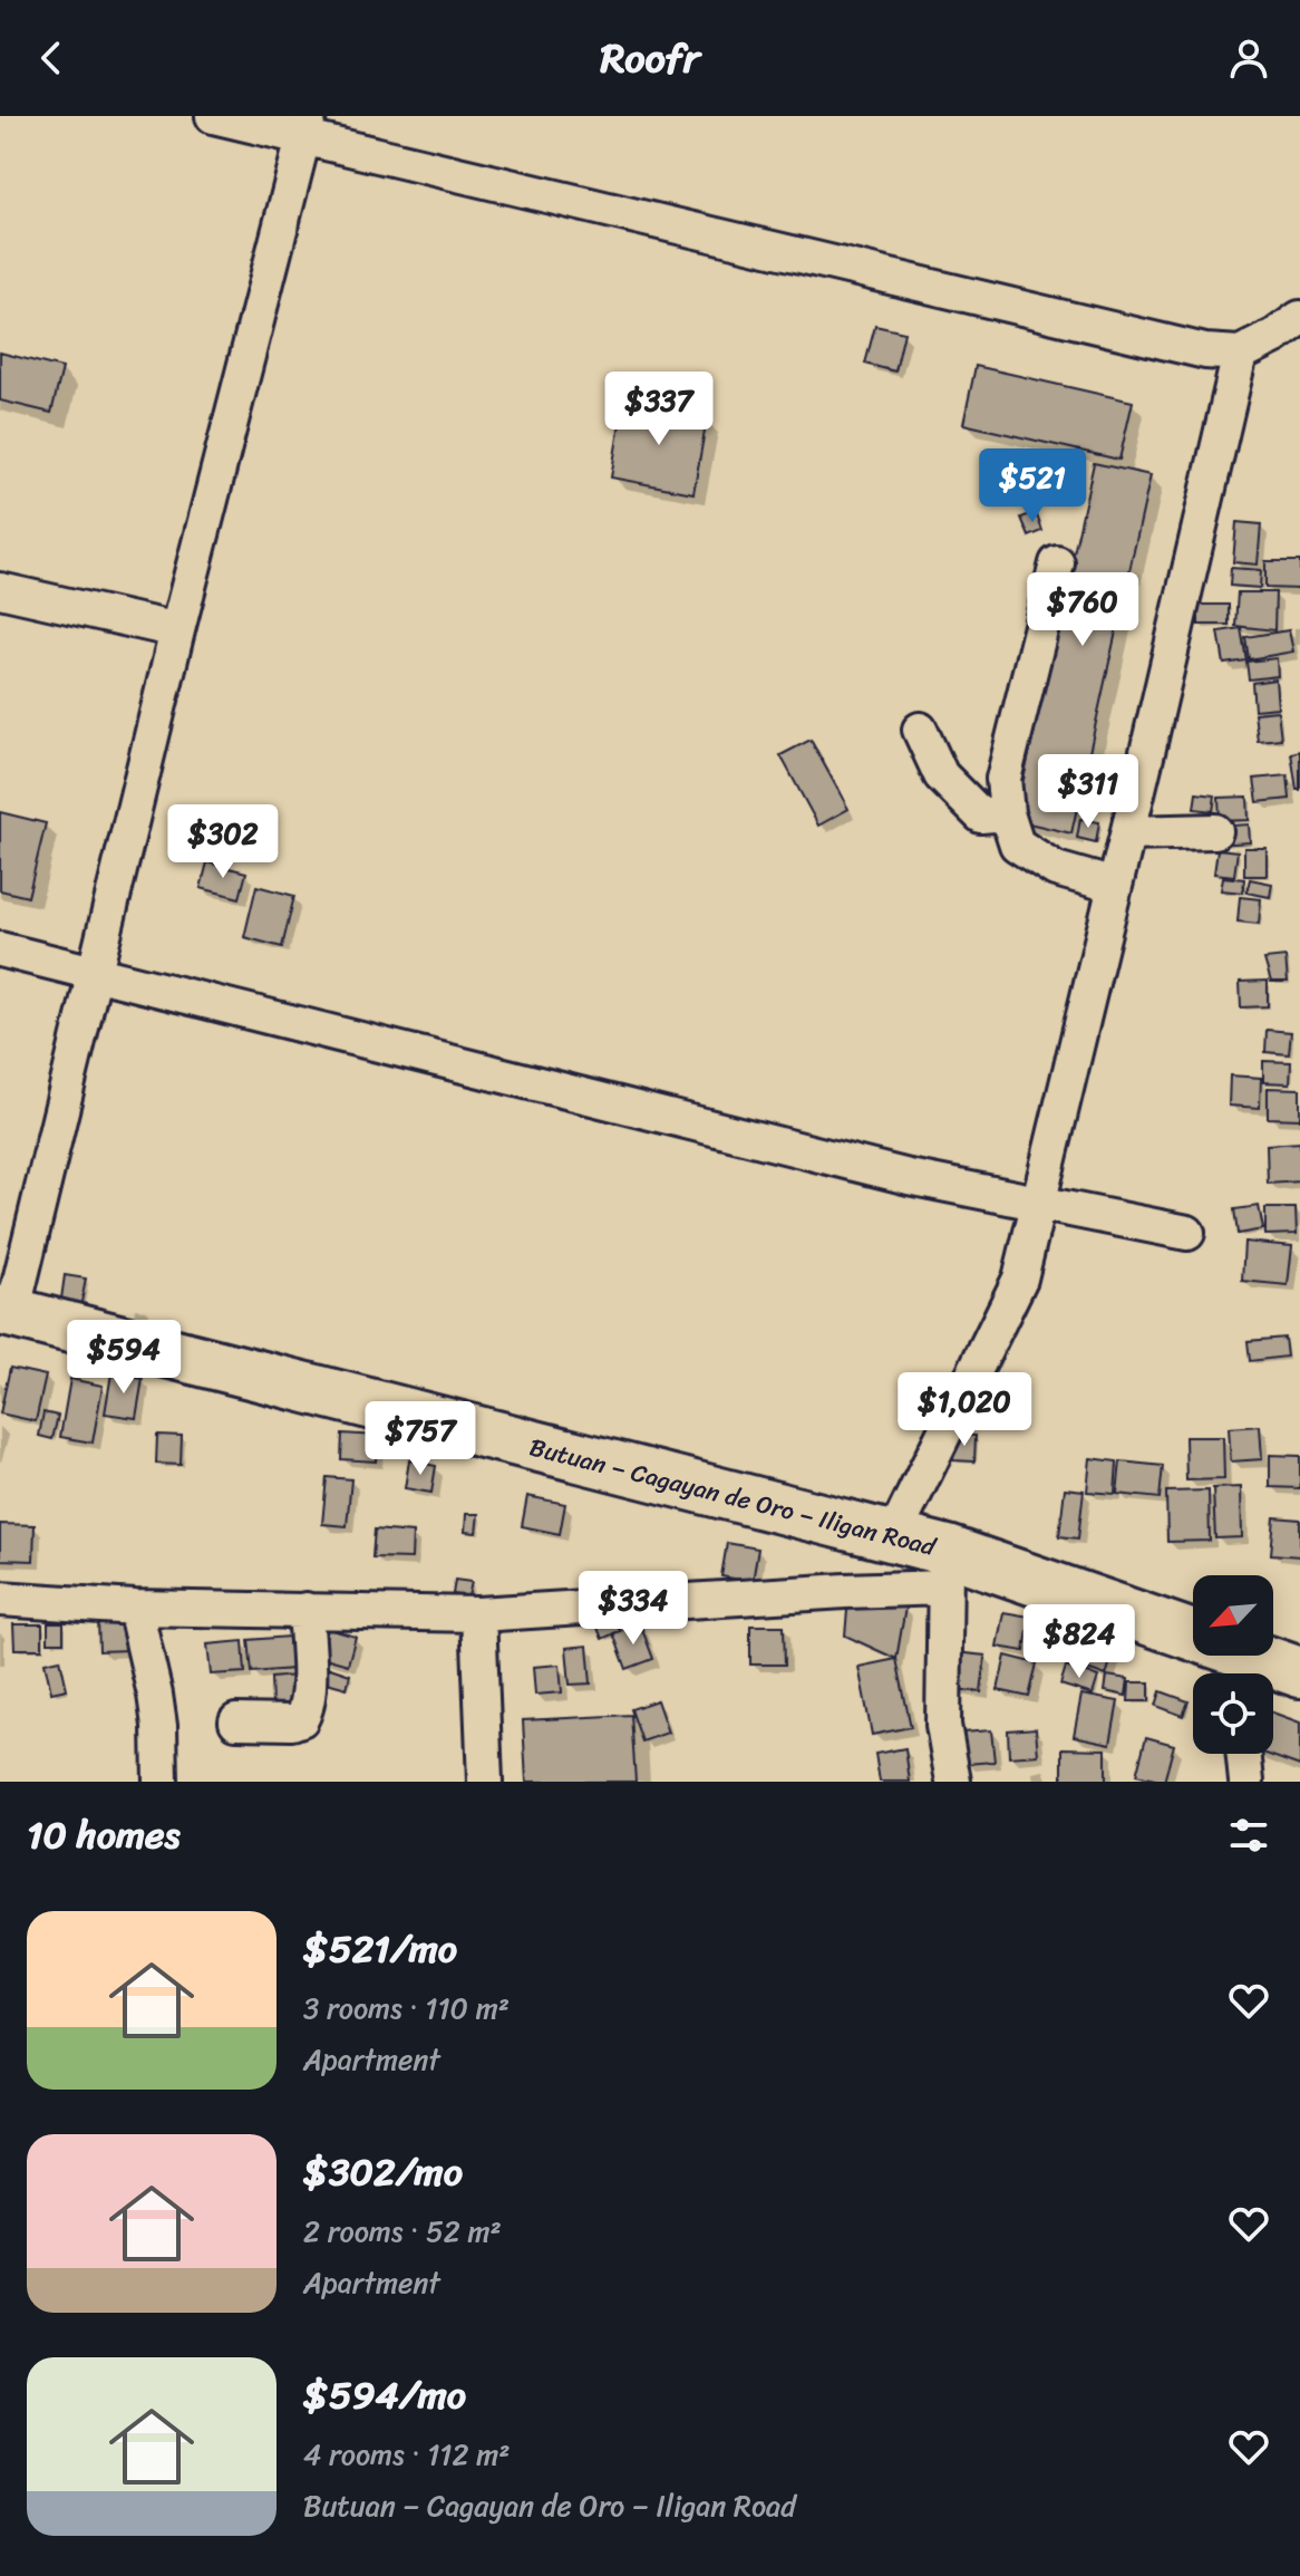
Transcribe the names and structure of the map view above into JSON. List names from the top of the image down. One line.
{"streets":{"highway":["Butuan – Cagayan de Oro – Iligan Road"]},"north":"bottom left","page":{"header":"Roofr","price":["$337","$521","$760","$311","$302","$594","$1,020","$757","$334","$824"],"heading":"10 homes","list":[{"name":"$521/mo","note":"3 rooms · 110 m² · Apartment"},{"name":"$302/mo","note":"2 rooms · 52 m² · Apartment"},{"name":"$594/mo","note":"4 rooms · 112 m² · Butuan – Cagayan de Oro – Iligan Road"}]}}
